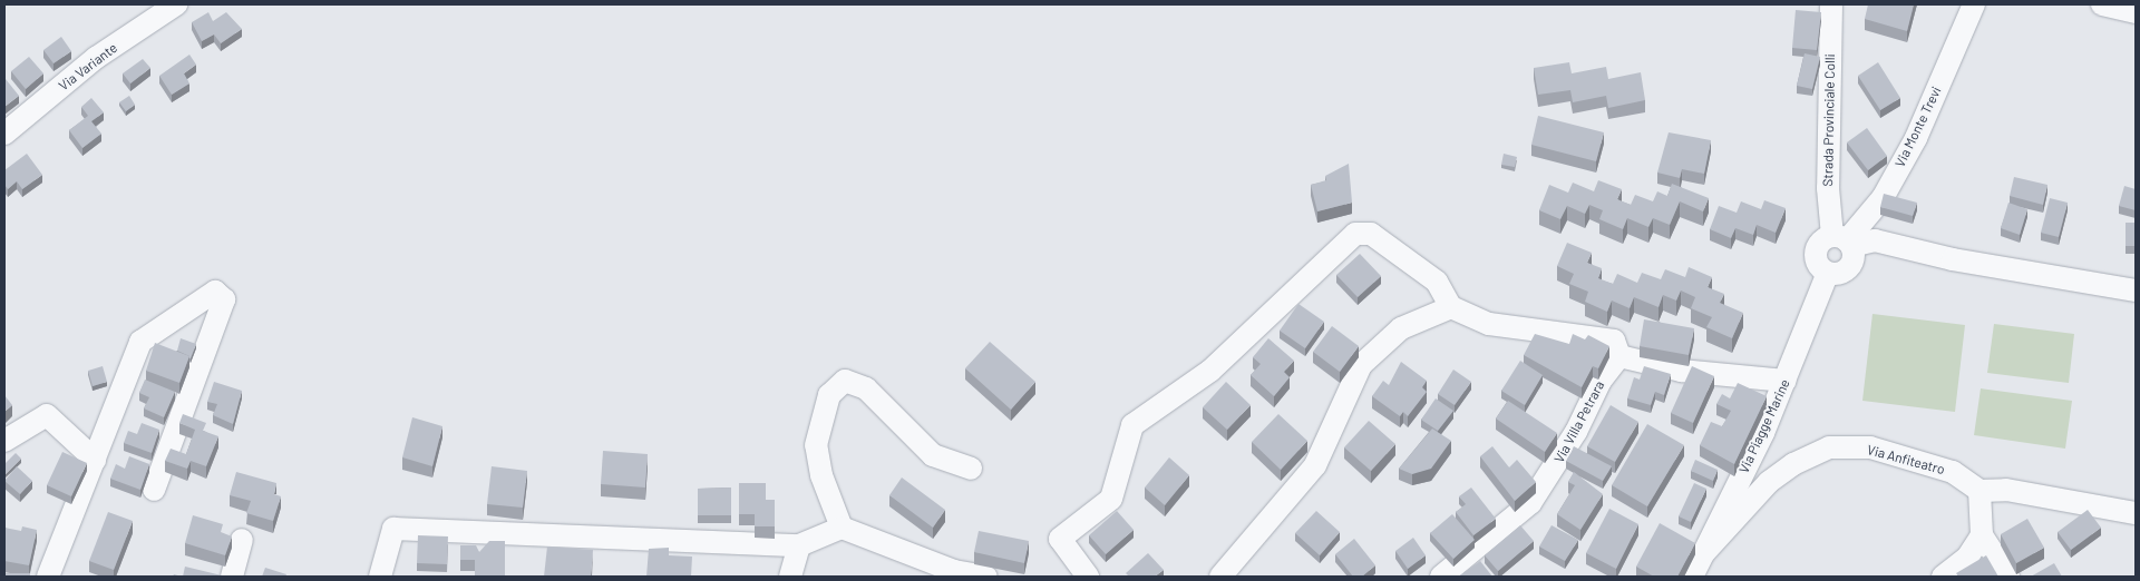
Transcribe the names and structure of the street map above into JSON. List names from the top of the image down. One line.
{"streets":{"street":["Via Variante","Strada Provinciale Colli","Via Monte Trevi","Via Villa Petrara","Via Piagge Marine","Via Anfiteatro"]},"crossings":[["Strada Provinciale Colli","Via Monte Trevi"],["Via Monte Trevi","Via Piagge Marine"],["Via Piagge Marine","Via Anfiteatro"]]}
